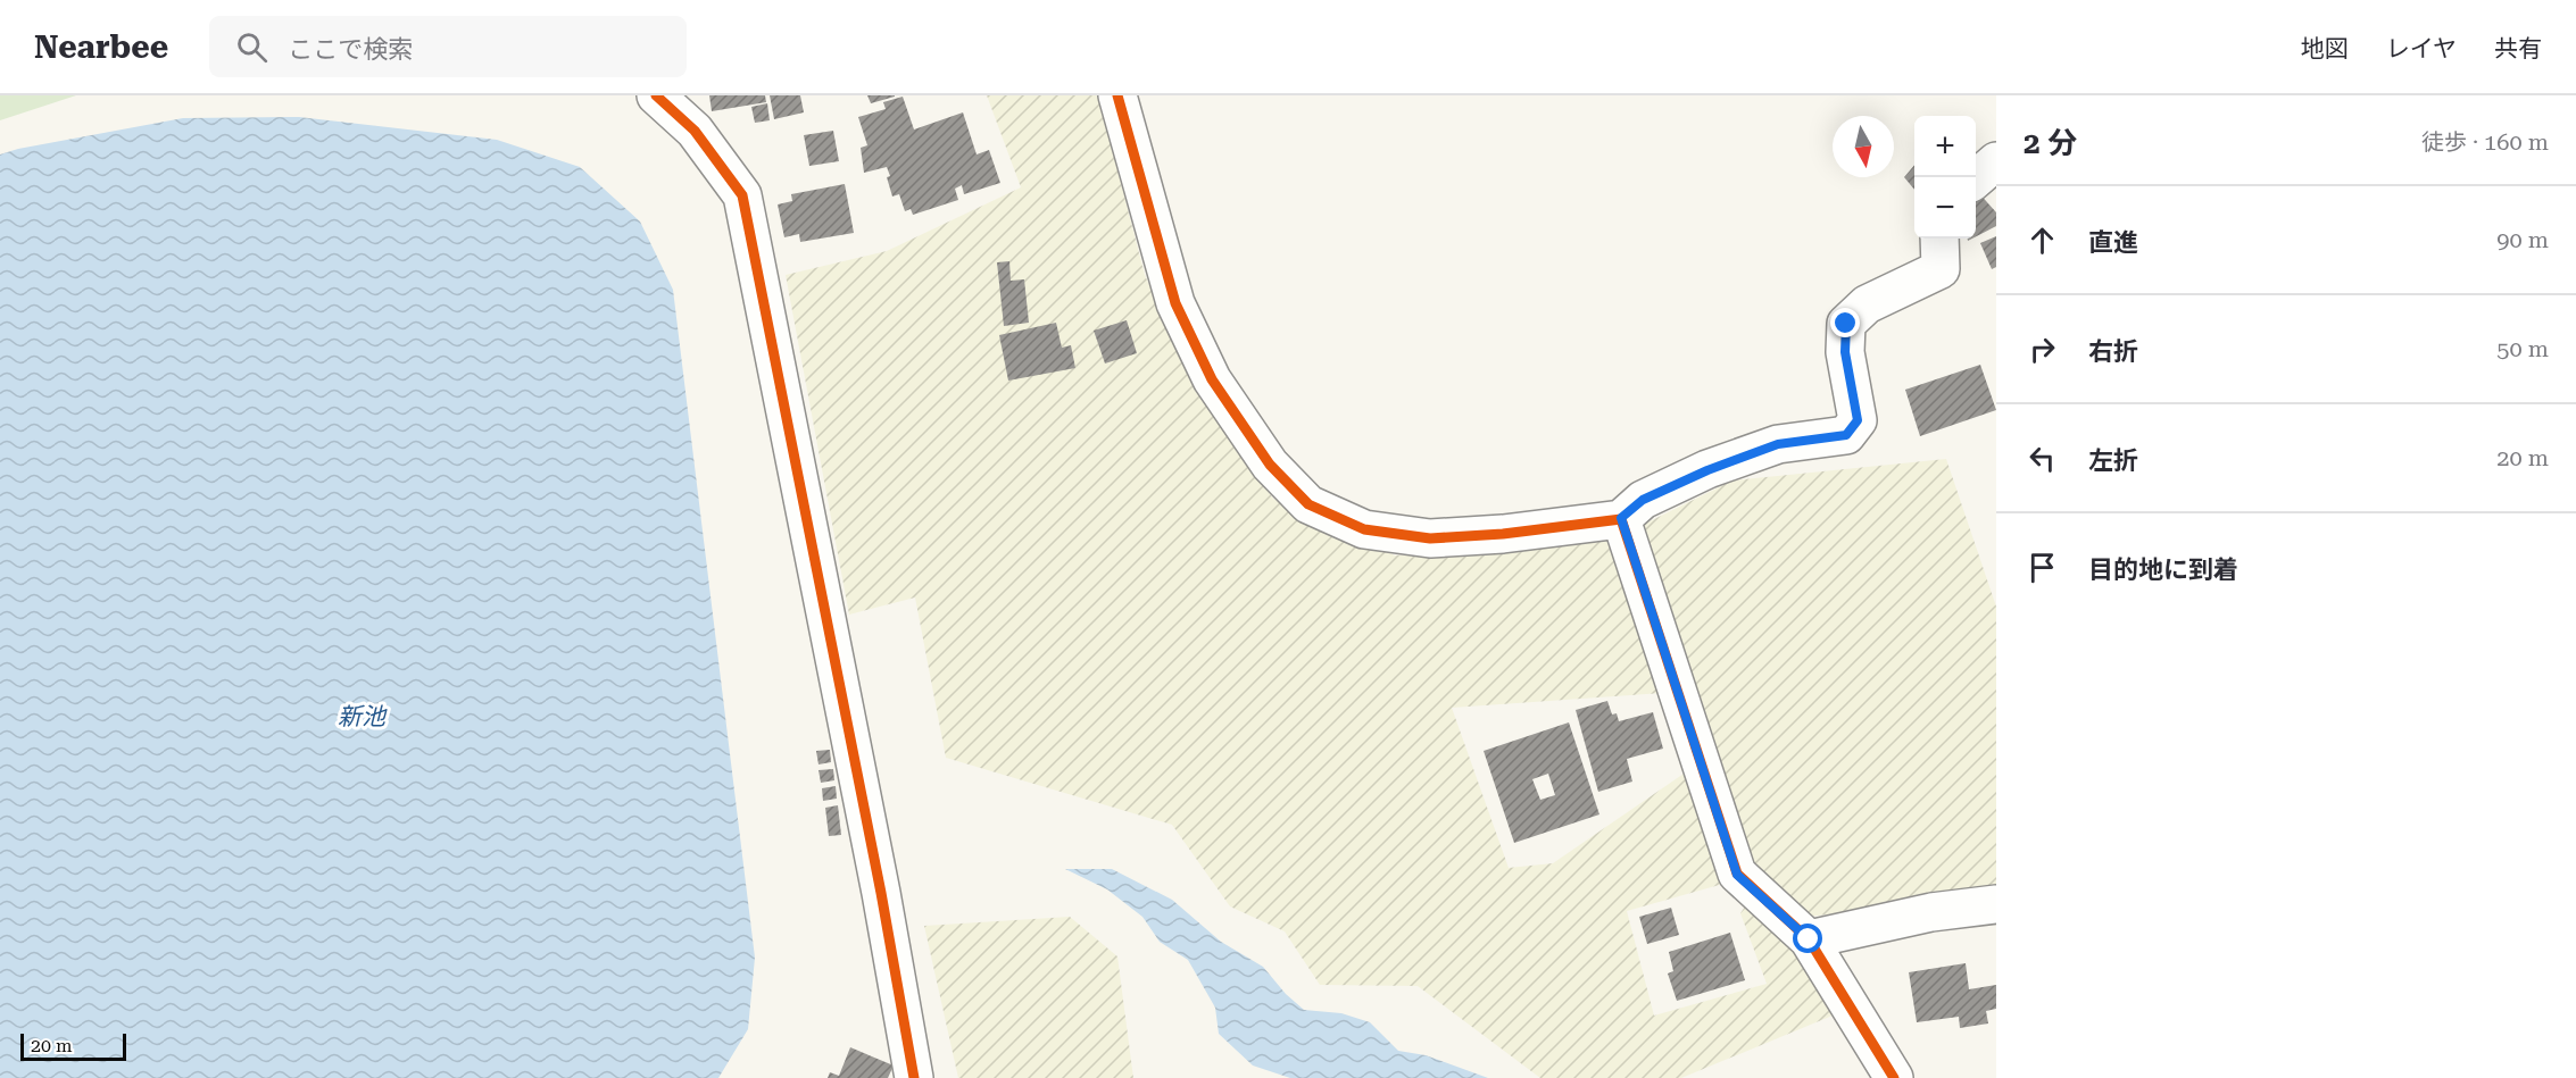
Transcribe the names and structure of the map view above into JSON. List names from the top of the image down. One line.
{"water":["新池"],"scale_bar":"20 m","north":"bottom","page":{"header":"Nearbee","search":"ここで検索","nav":["地図","レイヤ","共有"],"heading":["2 分","徒歩 · 160 m"],"map_buttons":["+","−"],"list":[["直進","90 m"],["右折","50 m"],["左折","20 m"],"目的地に到着"],"scale":"20 m"}}
